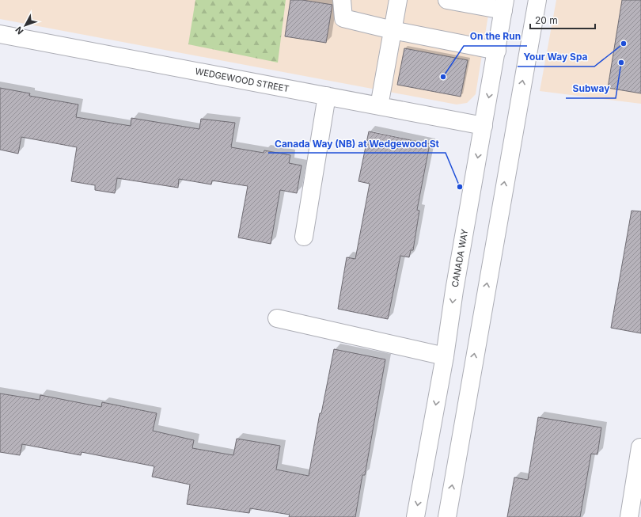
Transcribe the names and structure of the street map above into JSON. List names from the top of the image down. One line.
{"streets":{"main road":["WEDGEWOOD STREET","CANADA WAY"]},"crossings":[["WEDGEWOOD STREET","CANADA WAY"]],"places":["Your Way Spa","Subway","On the Run","Canada Way (NB) at Wedgewood St"],"scale_bar":"20 m","north":"bottom left"}
